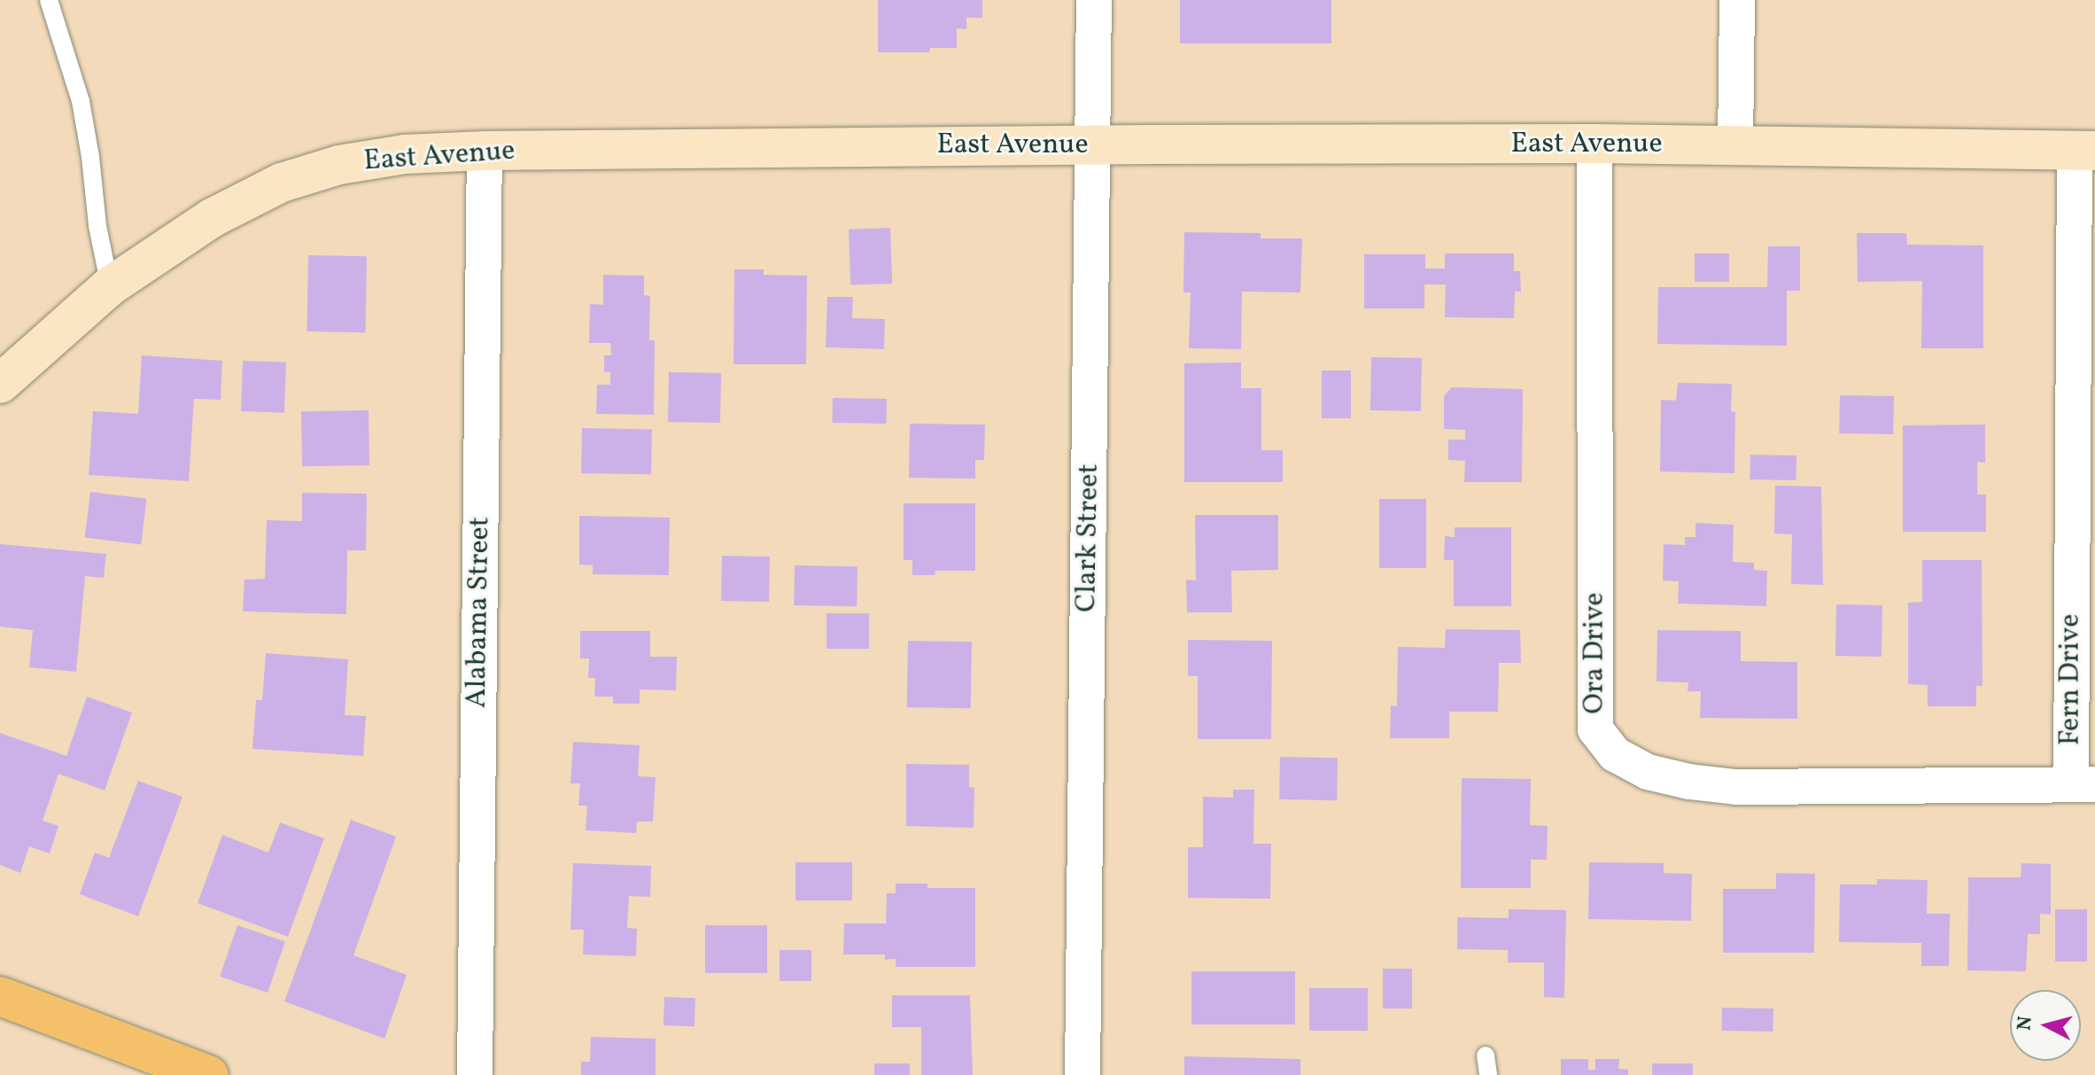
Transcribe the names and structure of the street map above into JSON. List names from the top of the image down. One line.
{"streets":{"street":["East Avenue","Clark Street","Alabama Street","Ora Drive","Fern Drive"]},"crossings":[["East Avenue","Clark Street"],["East Avenue","Alabama Street"],["East Avenue","Ora Drive"],["East Avenue","Fern Drive"],["Ora Drive","Fern Drive"]],"north":"left"}
